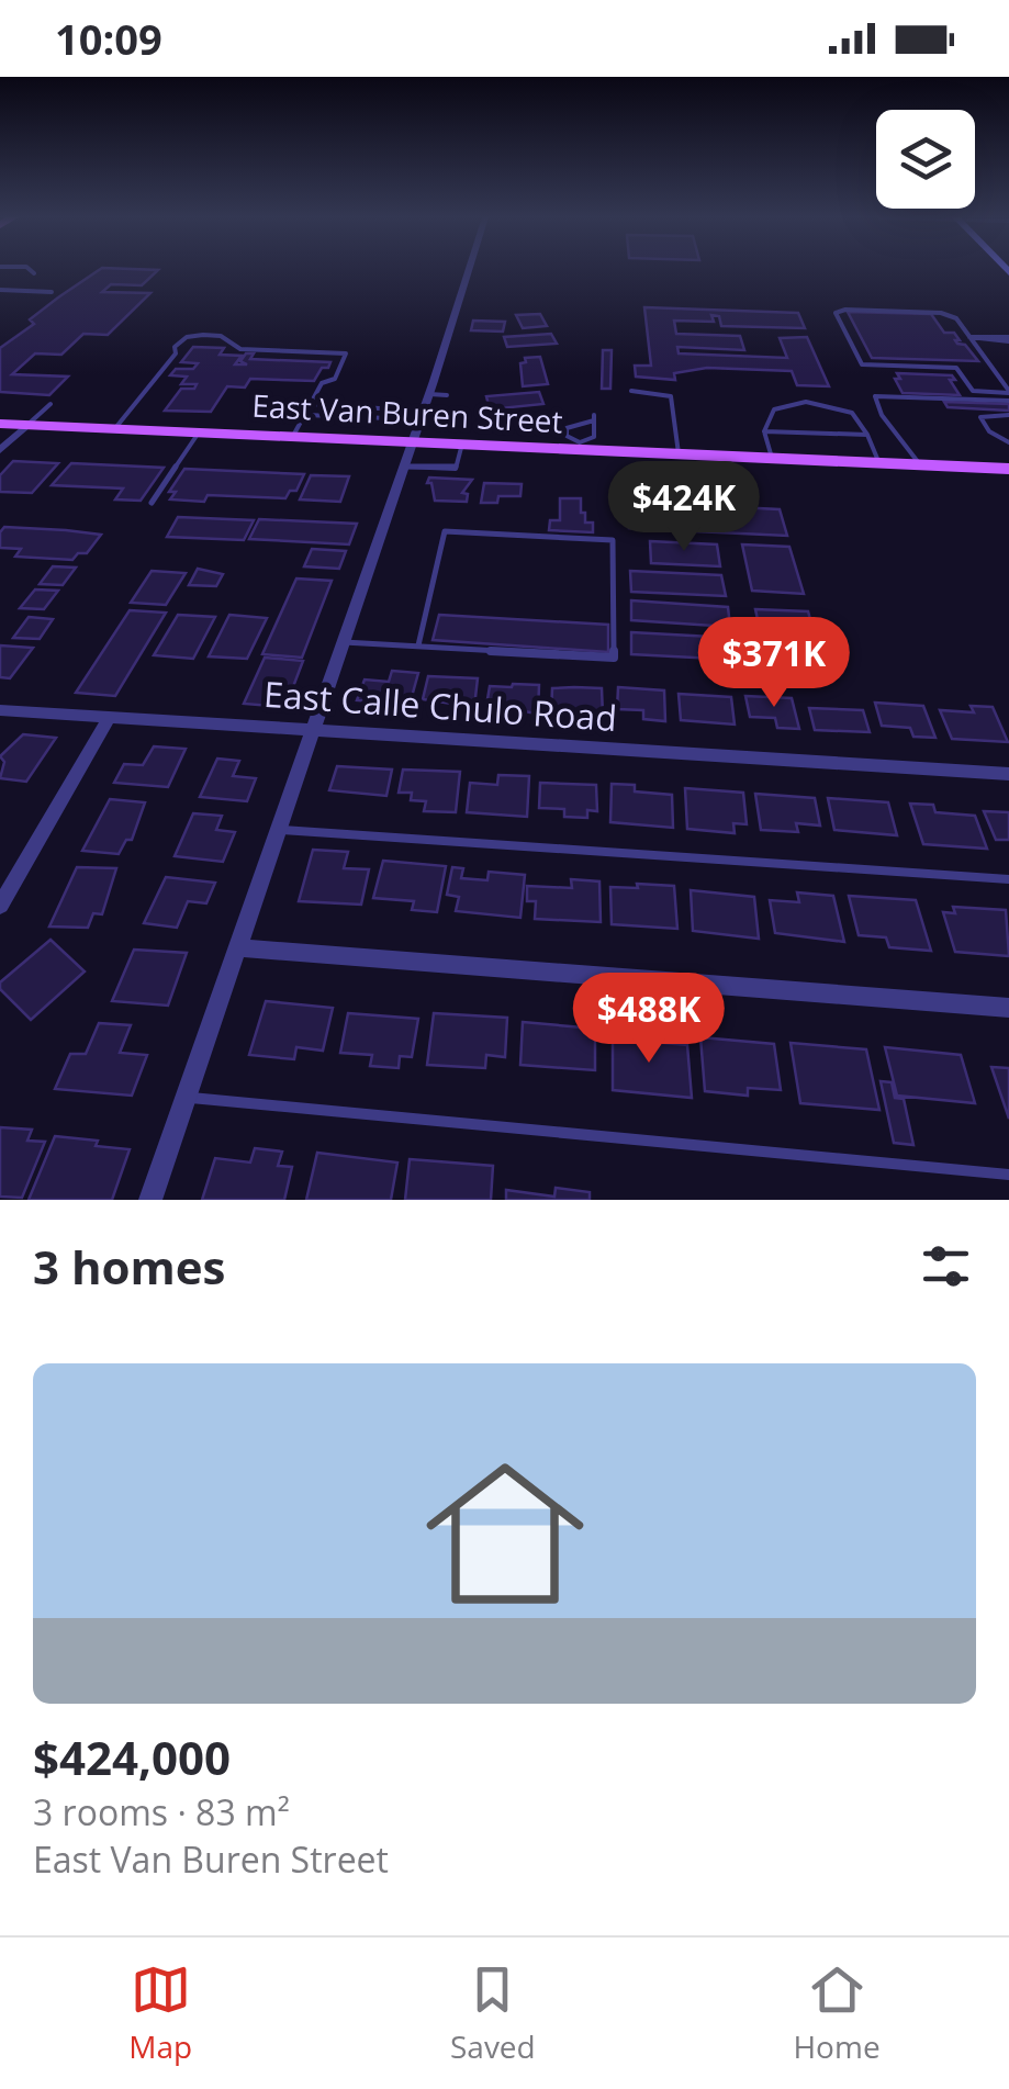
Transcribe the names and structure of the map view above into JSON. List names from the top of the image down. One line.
{"streets":{"main road":["East Van Buren Street"],"street":["East Calle Chulo Road"]},"page":{"status":"10:09","price":["$424K","$371K","$488K"],"heading":"3 homes","list":[{"name":"$424,000","note":"3 rooms · 83 m² · East Van Buren Street"}],"tabs":["Map","Saved","Home"]}}
